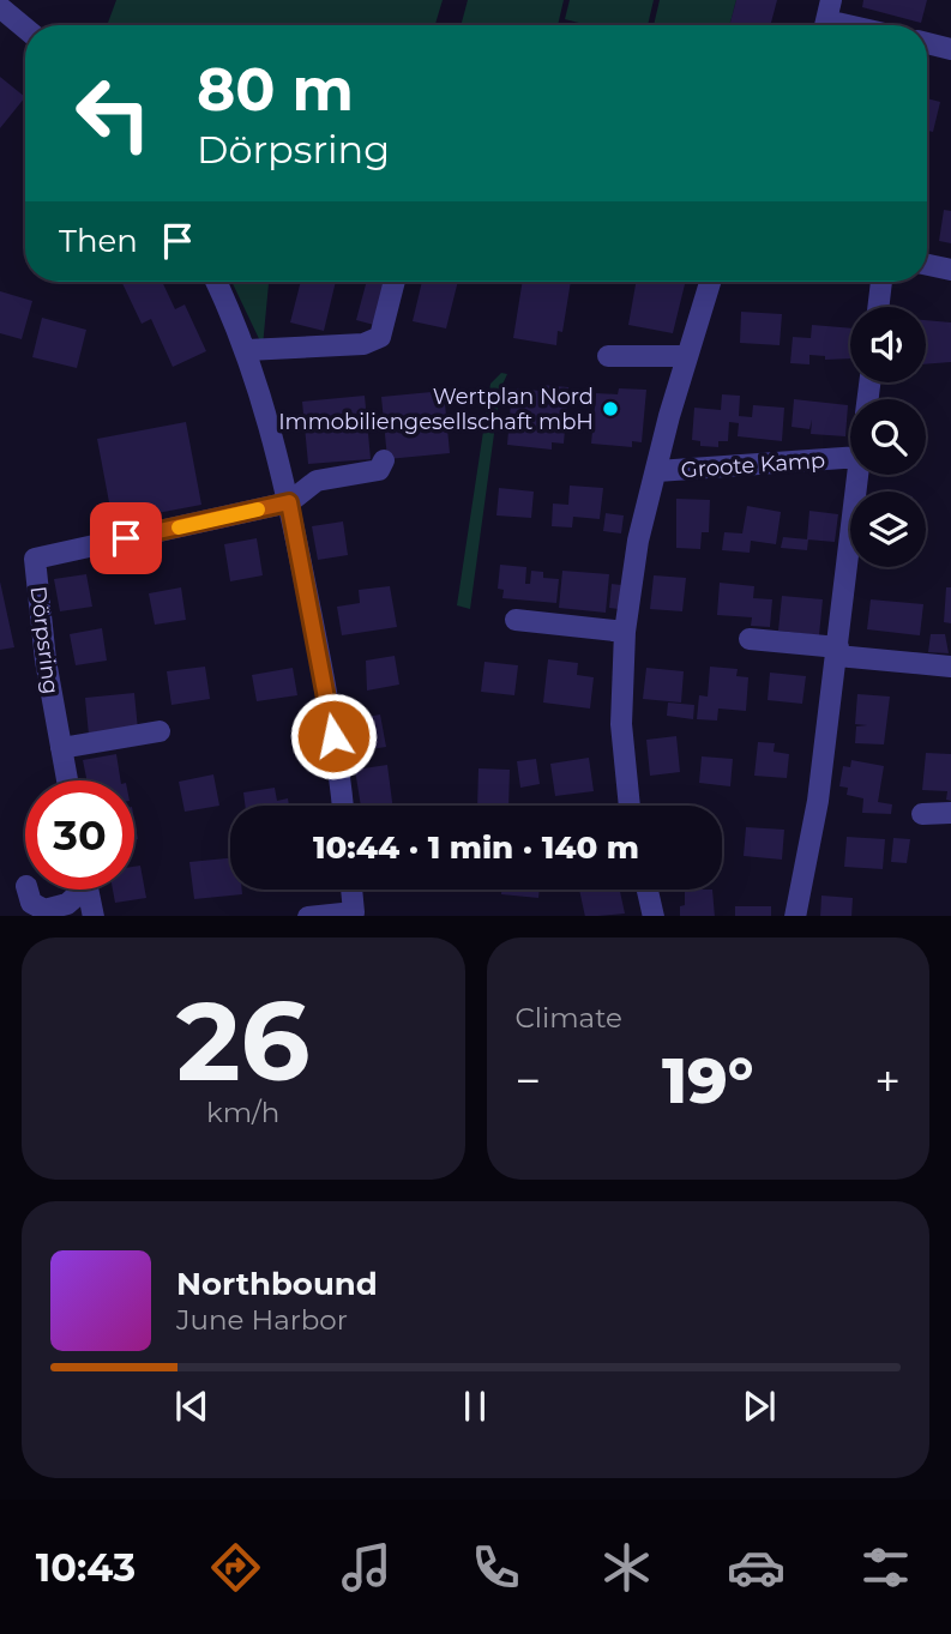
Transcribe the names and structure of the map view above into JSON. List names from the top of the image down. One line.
{"streets":{"street":["Groote Kamp","Dörpsring"]},"places":["Wertplan Nord Immobiliengesellschaft mbH"],"page":{"turn":["80 m","Dörpsring"],"then":"Then","limit":"30","trip":"10:44 · 1 min · 140 m","tile":[["26","km/h"],"Climate"],"heat":["−","19°","+"],"song":["Northbound","June Harbor"],"tabs":"10:43"}}
